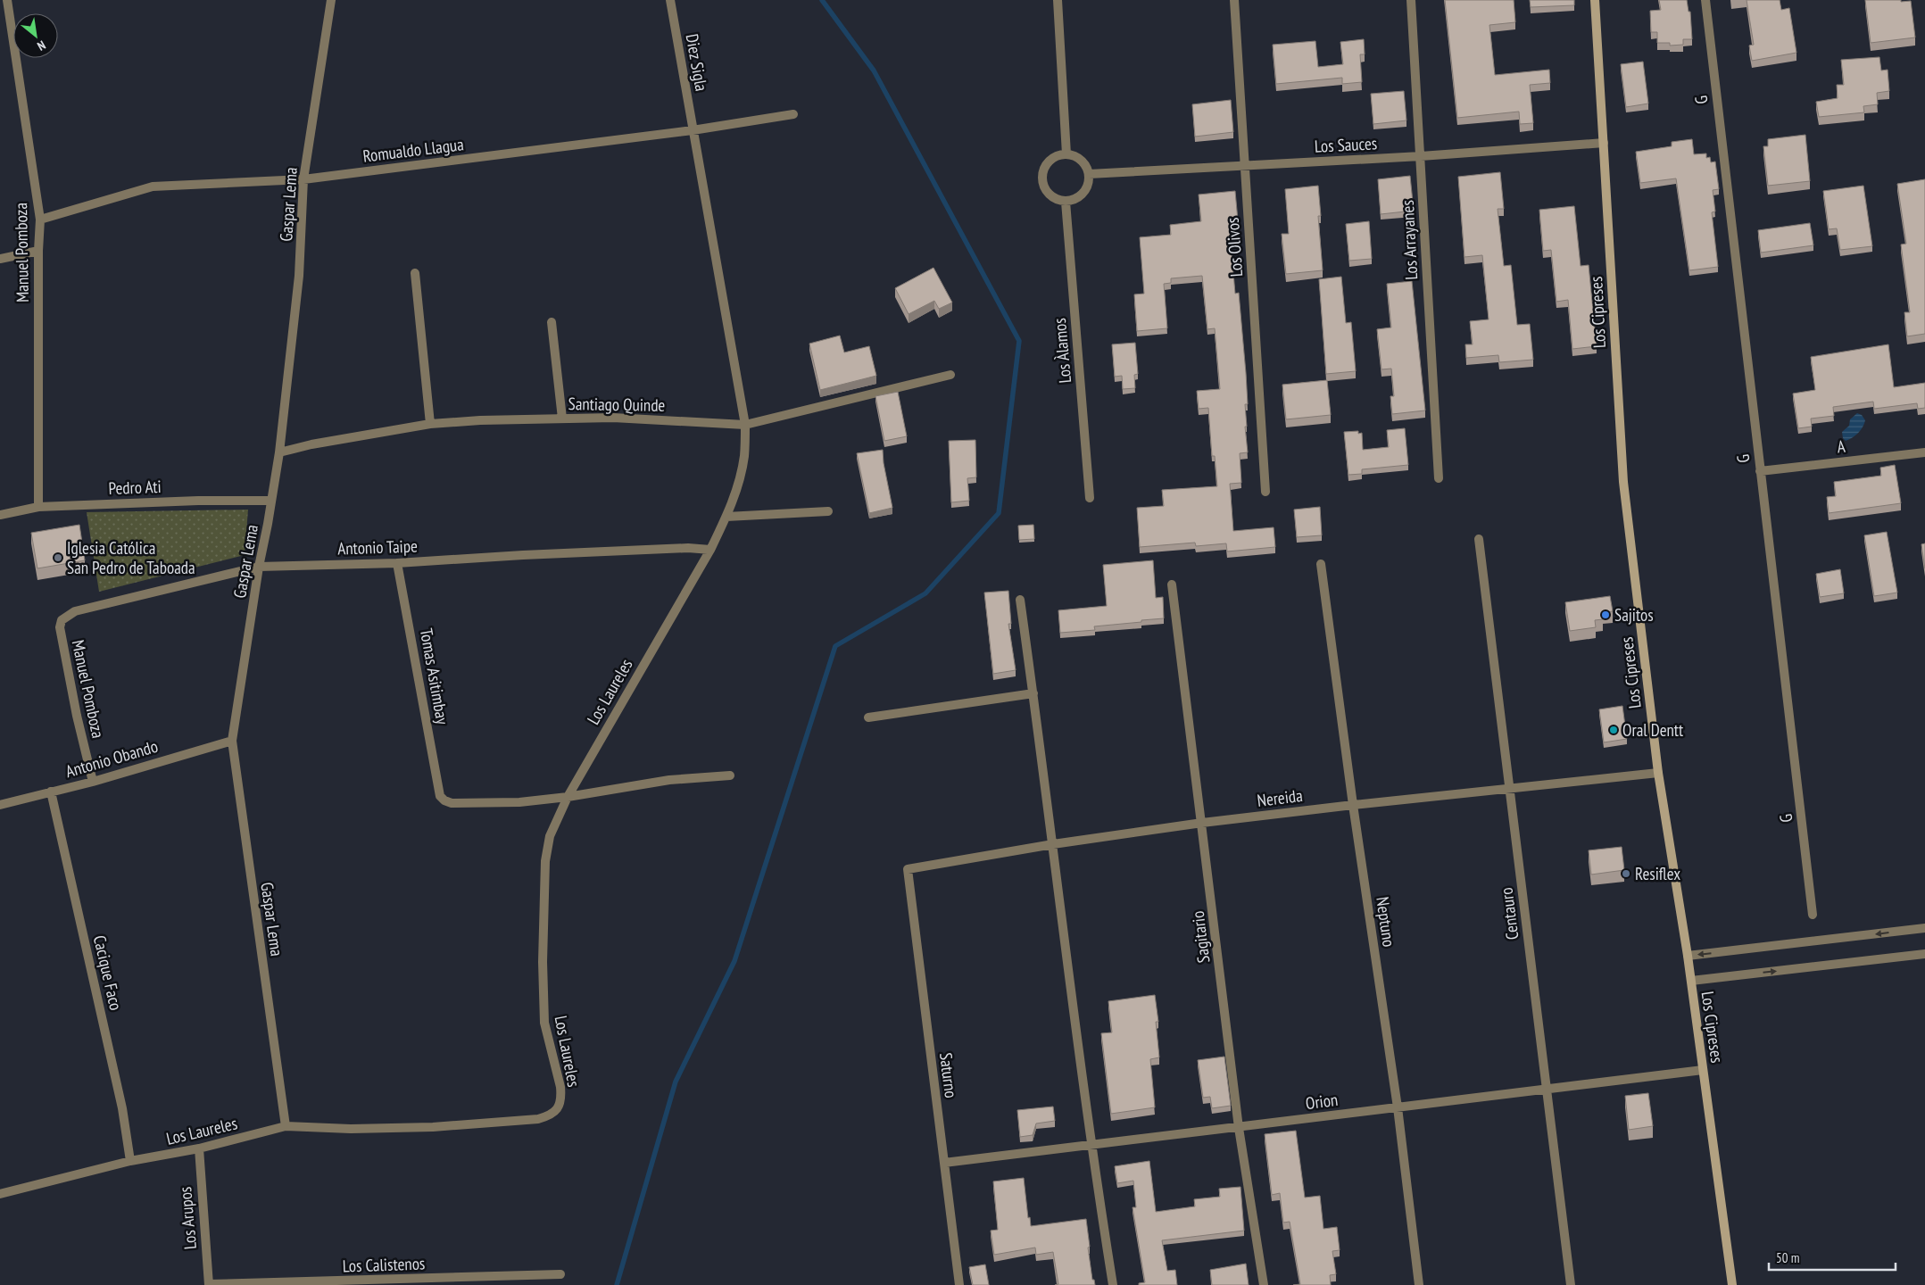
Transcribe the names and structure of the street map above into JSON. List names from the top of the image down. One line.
{"streets":{"street":["Diez Sigla","G","Los Sauces","Romualdo Llagua","Gaspar Lema","Los Arrayanes","Los Olivos","Manuel Pomboza","Los Cipreses","Los Àlamos","Santiago Quinde","A","Pedro Ati","Antonio Taipe","Tomas Asitimbay","Los Laureles","Antonio Obando","Nereida","Centauro","Neptuno","Sagitario","Cacique Faco","Saturno","Orion","Los Arupos","Los Calistenos"]},"crossings":[["Diez Sigla","Romualdo Llagua"],["Diez Sigla","Santiago Quinde"],["Diez Sigla","Los Laureles"],["G","A"],["Los Sauces","Los Arrayanes"],["Los Sauces","Los Olivos"],["Los Sauces","Los Cipreses"],["Los Sauces","Los Àlamos"],["Romualdo Llagua","Gaspar Lema"],["Romualdo Llagua","Manuel Pomboza"],["Gaspar Lema","Santiago Quinde"],["Gaspar Lema","Pedro Ati"],["Gaspar Lema","Antonio Taipe"],["Gaspar Lema","Los Laureles"],["Gaspar Lema","Antonio Obando"],["Manuel Pomboza","Pedro Ati"],["Manuel Pomboza","Antonio Taipe"],["Manuel Pomboza","Antonio Obando"],["Los Cipreses","Nereida"],["Los Cipreses","Orion"],["Santiago Quinde","Los Laureles"],["Antonio Taipe","Tomas Asitimbay"],["Antonio Taipe","Los Laureles"],["Tomas Asitimbay","Los Laureles"],["Los Laureles","Cacique Faco"],["Los Laureles","Los Arupos"],["Antonio Obando","Cacique Faco"],["Nereida","Centauro"],["Nereida","Neptuno"],["Nereida","Sagitario"],["Nereida","Saturno"],["Centauro","Orion"],["Neptuno","Orion"],["Sagitario","Orion"],["Saturno","Orion"],["Los Arupos","Los Calistenos"]],"places":["Iglesia Católica San Pedro de Taboada","Sajitos","Oral Dentt","Resiflex"],"scale_bar":"50 m","north":"bottom right"}
